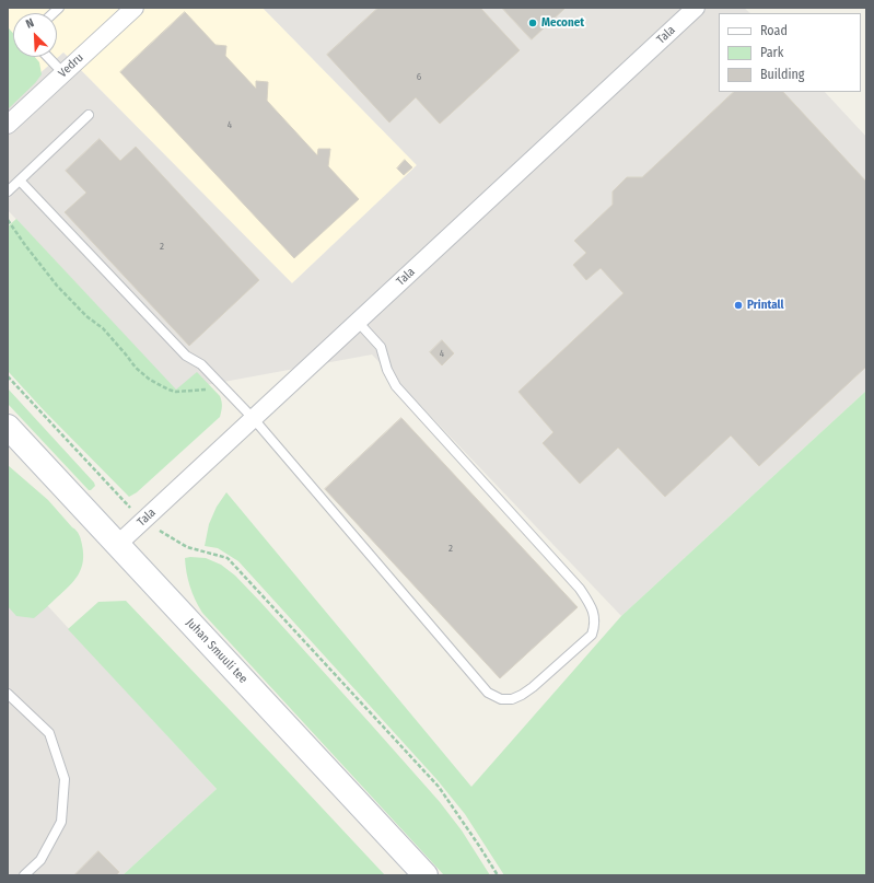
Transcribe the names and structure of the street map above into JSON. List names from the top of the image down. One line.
{"streets":{"main road":["Juhan Smuuli tee"],"street":["Tala","Vedru"]},"crossings":[["Tala","Juhan Smuuli tee"]],"places":["Meconet","Printall"],"house_numbers":["6","4","2","4","2"],"legend":["Road","Park","Building"],"north":"top left"}
